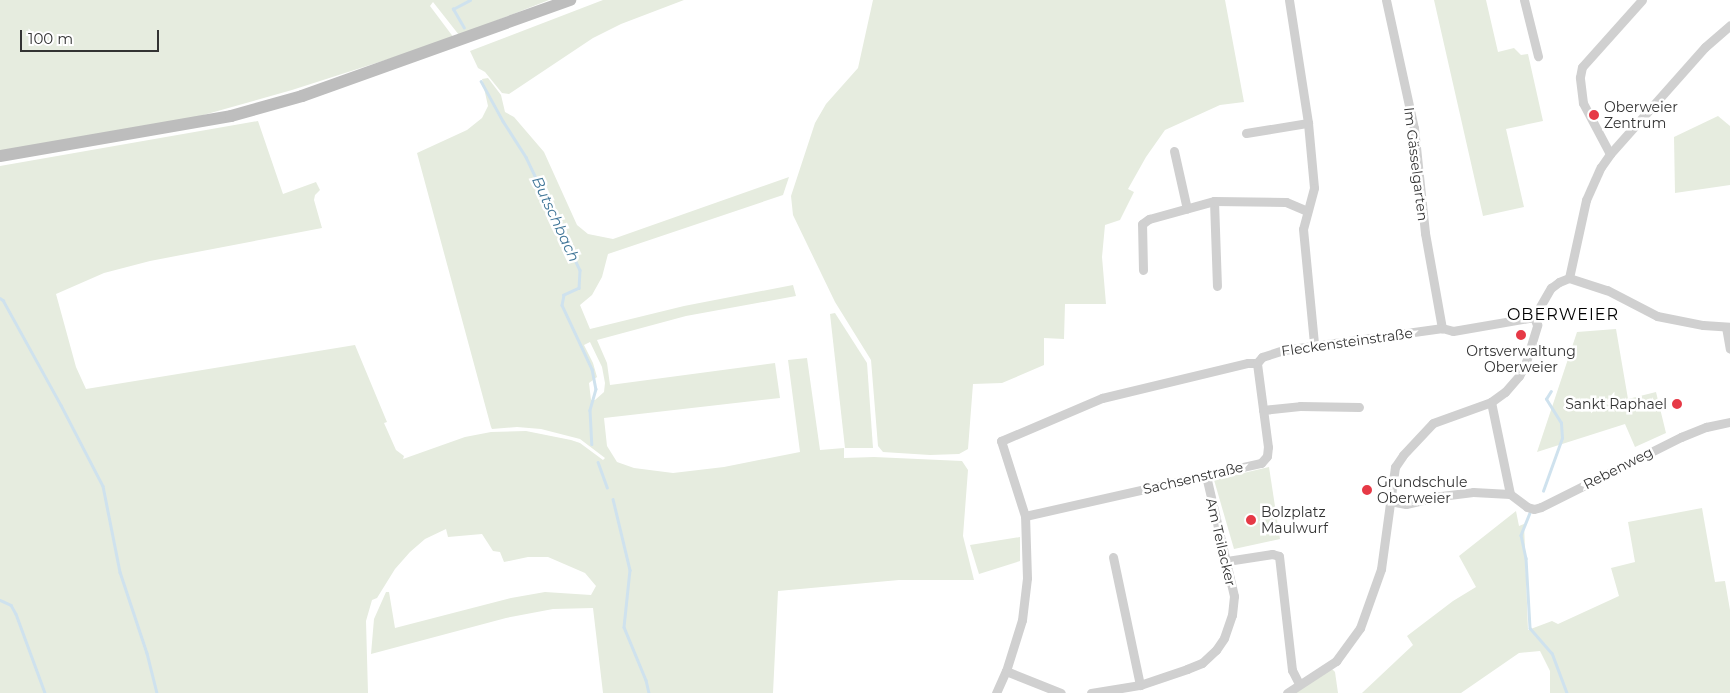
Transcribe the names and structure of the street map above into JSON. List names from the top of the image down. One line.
{"streets":{"street":["Im Gässelgarten","Fleckensteinstraße","Rebenweg","Sachsenstraße","Am Teilacker"]},"crossings":[["Im Gässelgarten","Fleckensteinstraße"],["Fleckensteinstraße","Sachsenstraße"],["Sachsenstraße","Am Teilacker"]],"districts":["OBERWEIER"],"water":["Butschbach"],"places":["Oberweier Zentrum","Ortsverwaltung Oberweier","Sankt Raphael","Grundschule Oberweier","Bolzplatz Maulwurf"],"scale_bar":"100 m"}
